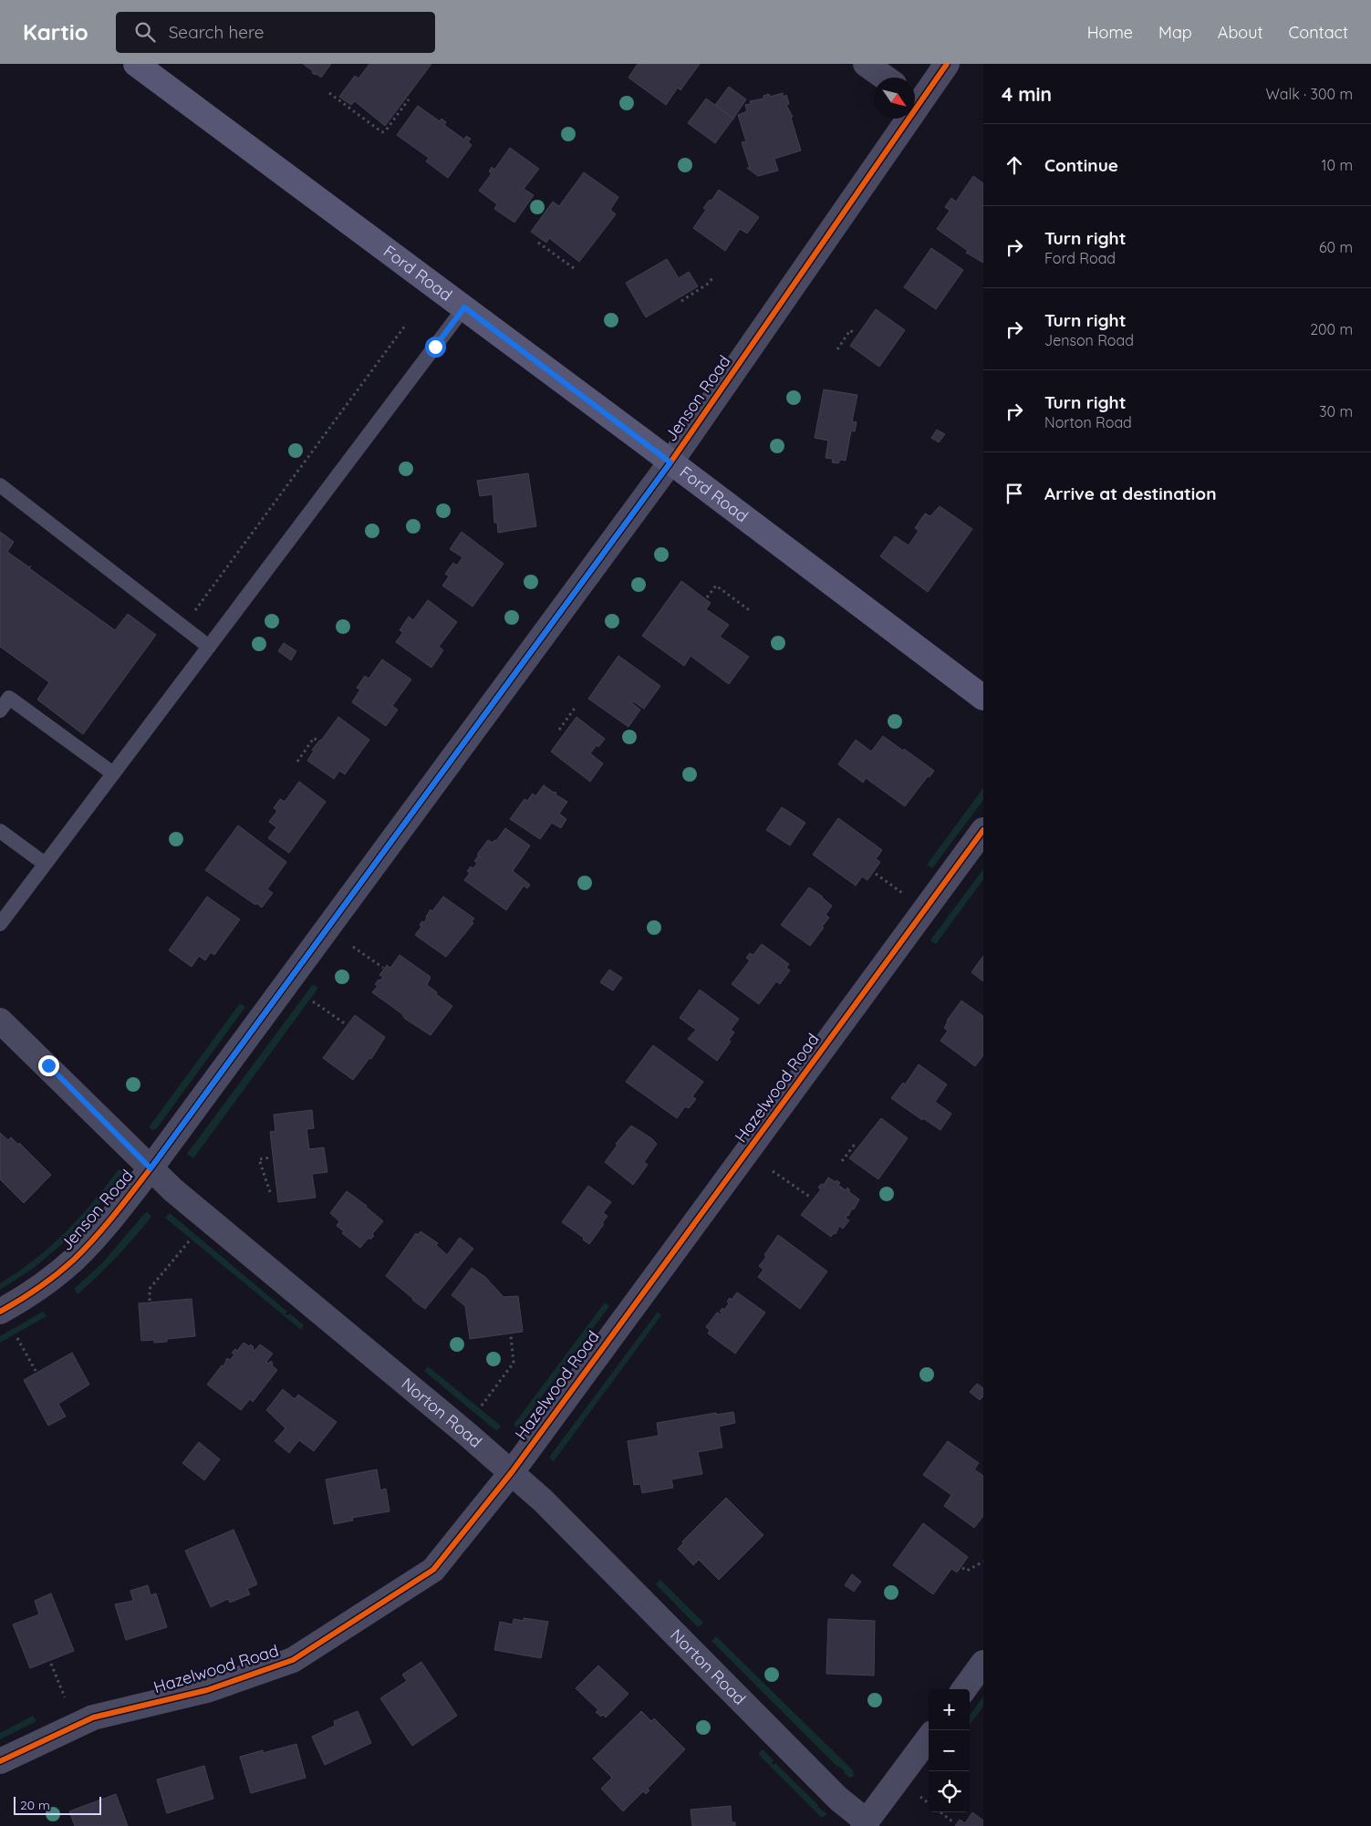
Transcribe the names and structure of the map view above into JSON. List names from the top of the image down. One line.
{"streets":{"street":["Ford Road","Jenson Road","Hazelwood Road","Norton Road"]},"crossings":[["Ford Road","Jenson Road"],["Jenson Road","Norton Road"],["Hazelwood Road","Norton Road"]],"scale_bar":"20 m","north":"bottom right","page":{"header":"Kartio","search":"Search here","nav":["Home","Map","About","Contact"],"heading":["4 min","Walk · 300 m"],"list":[["Continue","10 m"],["Turn right","Ford Road","60 m"],["Turn right","Jenson Road","200 m"],["Turn right","Norton Road","30 m"],"Arrive at destination"],"map_buttons":["+","−"],"scale":"20 m"}}
